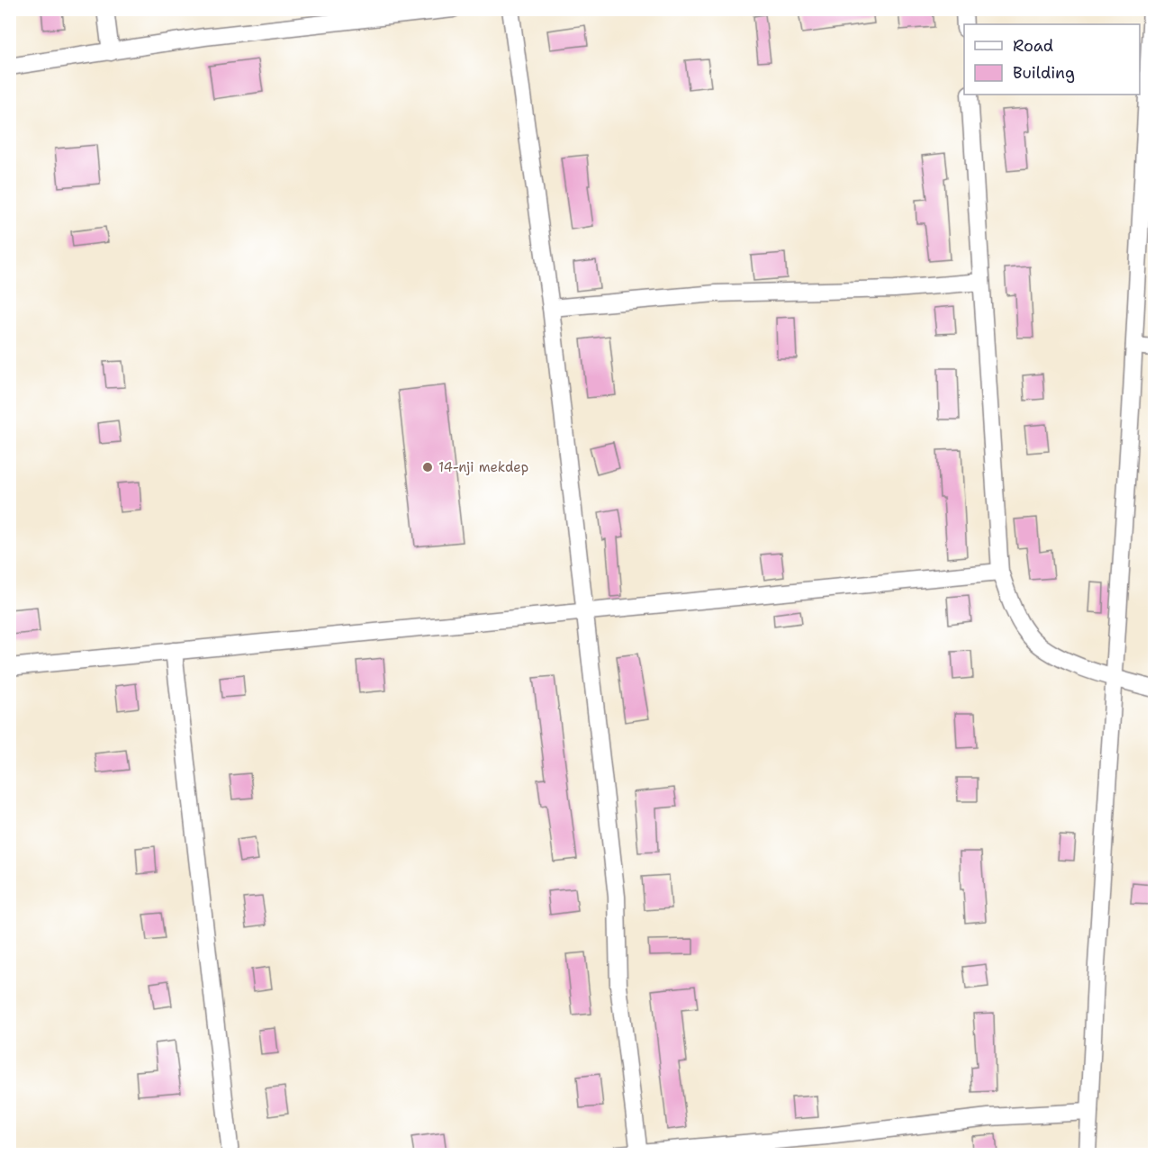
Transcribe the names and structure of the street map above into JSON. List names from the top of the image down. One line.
{"places":["14-nji mekdep"],"legend":["Road","Building"]}
